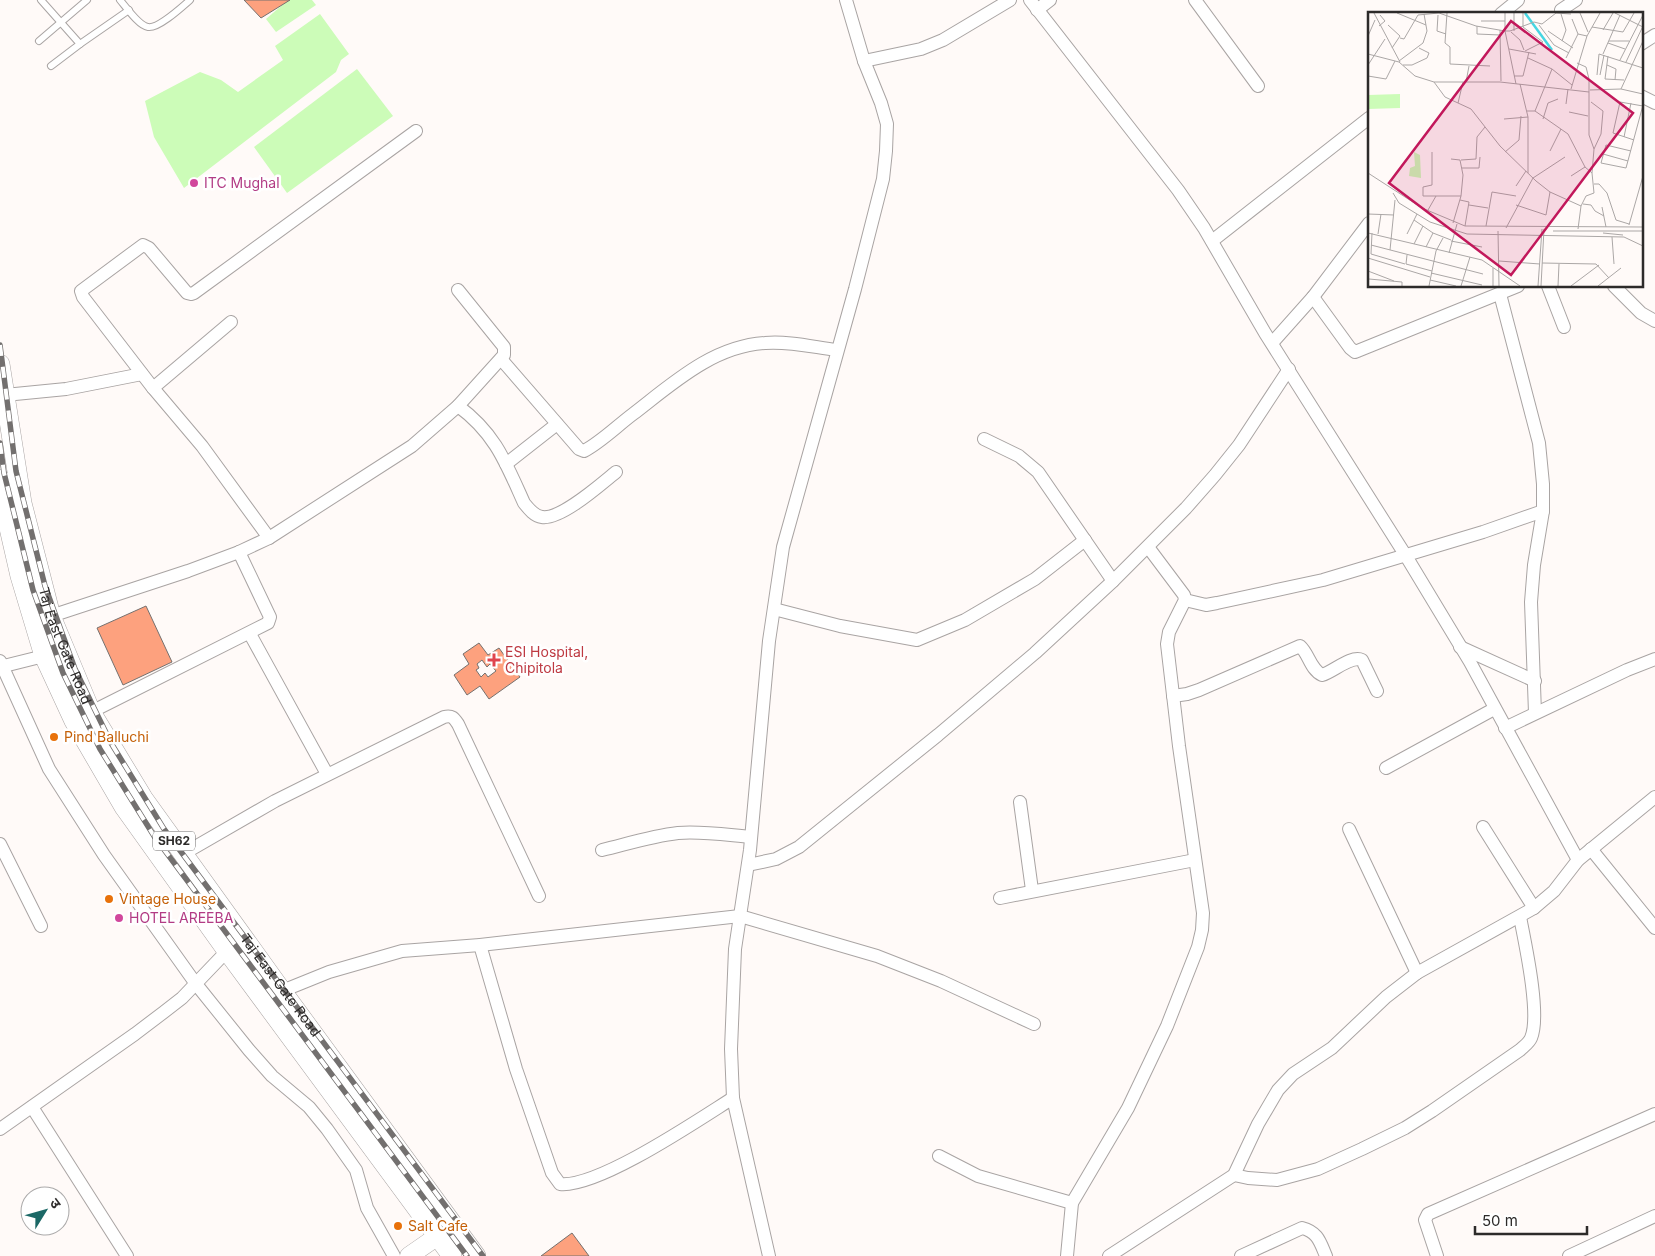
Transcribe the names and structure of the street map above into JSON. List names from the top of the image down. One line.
{"streets":{"main road":["Taj East Gate Road","SH62"]},"places":{"other":["ITC Mughal","Pind Balluchi","Vintage House","HOTEL AREEBA","Salt Cafe"],"health":["ESI Hospital, Chipitola"]},"scale_bar":"50 m","north":"top right"}
